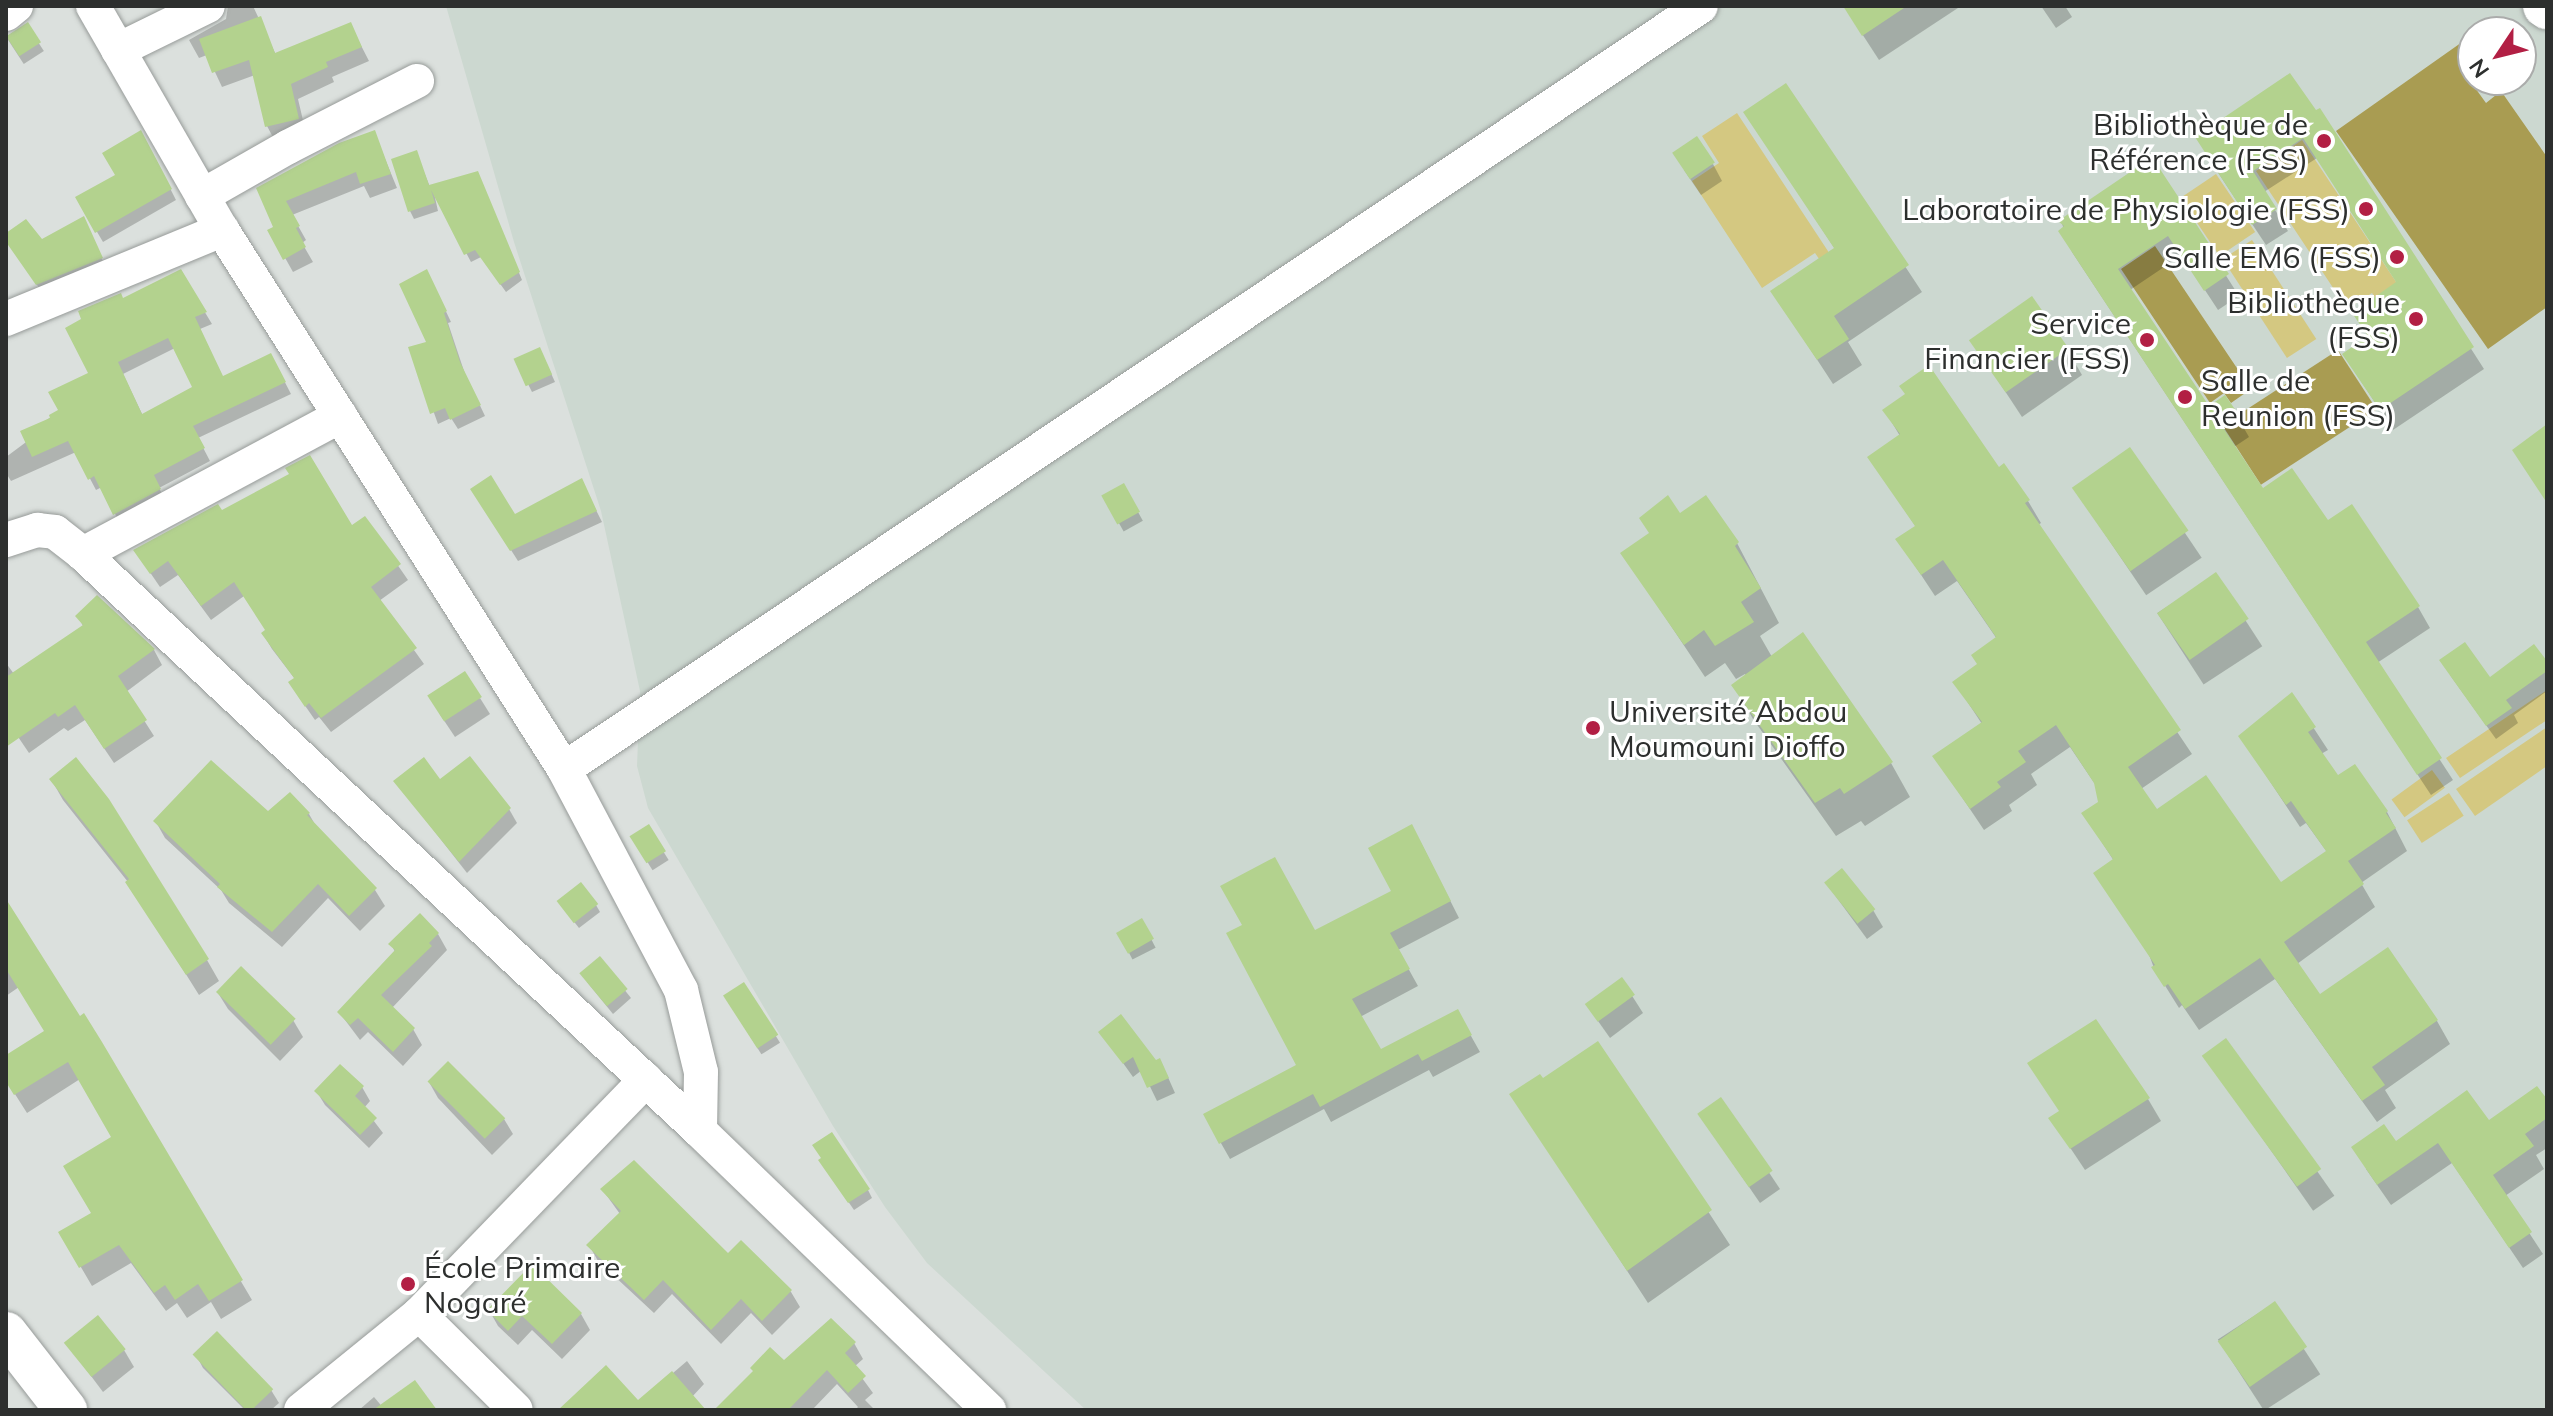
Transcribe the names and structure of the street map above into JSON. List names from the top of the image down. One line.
{"places":["Bibliothèque de Référence (FSS)","Laboratoire de Physiologie (FSS)","Salle EM6 (FSS)","Bibliothèque (FSS)","Service Financier (FSS)","Salle de Reunion (FSS)","Université Abdou Moumouni Dioffo","École Primaire Nogaré"],"north":"bottom left"}
